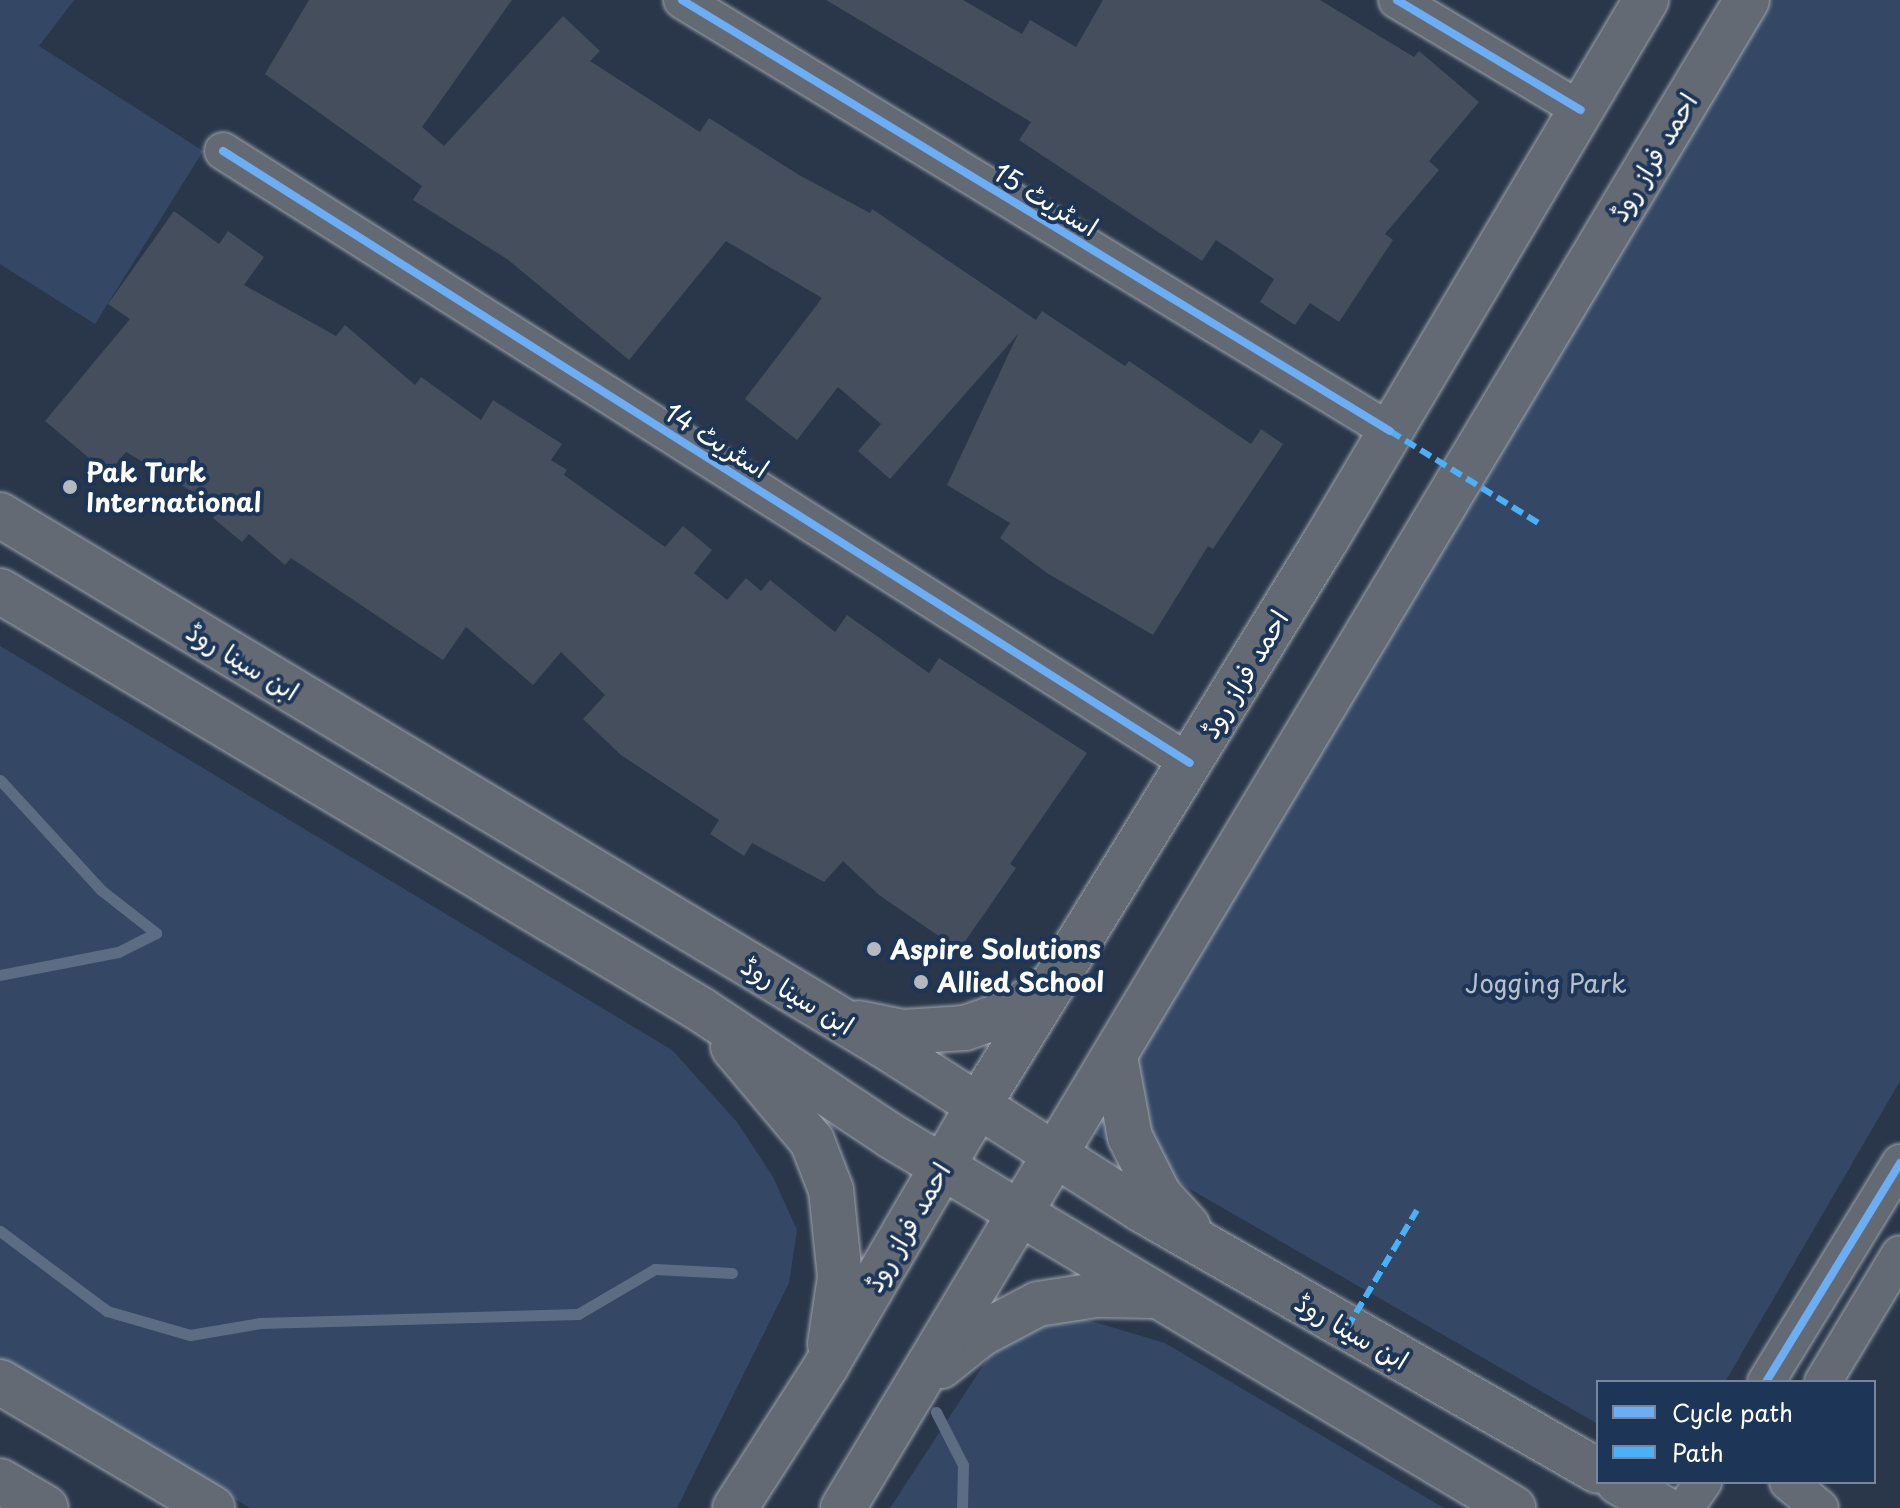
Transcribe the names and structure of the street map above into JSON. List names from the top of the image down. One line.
{"streets":{"main road":["احمد فراز روڈ","ابن سینا روڈ"],"street":["اسٹریٹ 15","اسٹریٹ 14"]},"crossings":[["احمد فراز روڈ","اسٹریٹ 15"],["احمد فراز روڈ","اسٹریٹ 14"],["احمد فراز روڈ","ابن سینا روڈ"]],"parks":["Jogging Park"],"places":["Pak Turk International","Aspire Solutions","Allied School"],"legend":["Cycle path","Path"]}
